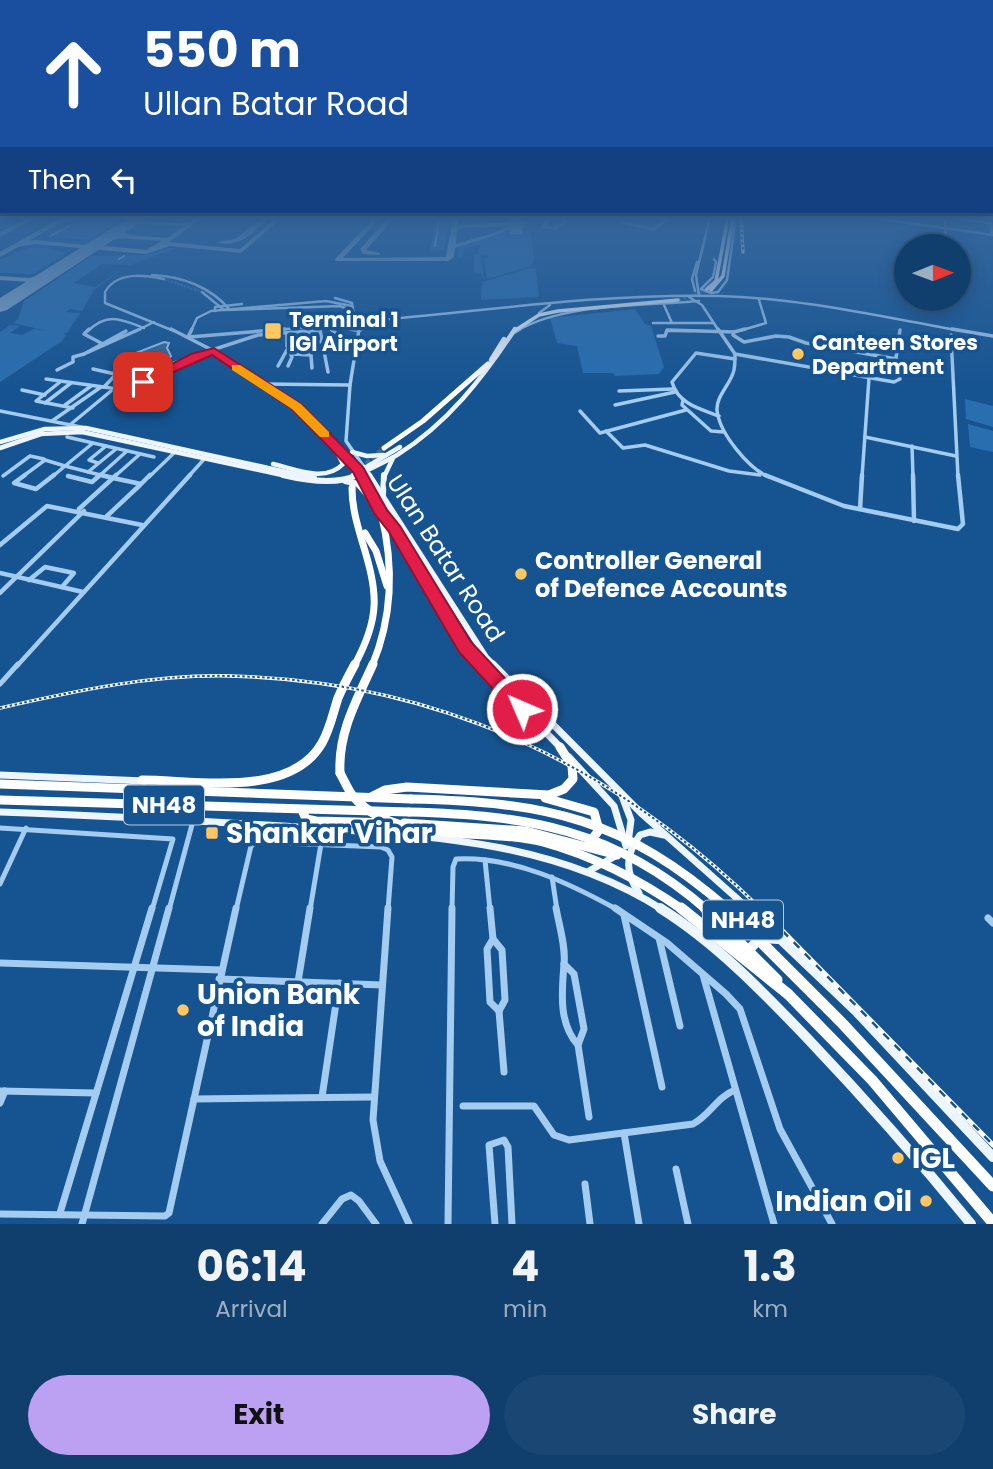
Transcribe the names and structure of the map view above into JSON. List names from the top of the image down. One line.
{"streets":{"highway":["NH48"],"main road":["Ulan Batar Road"]},"places":{"transit":["Terminal 1 IGI Airport","Shankar Vihar"],"other":["Canteen Stores Department","Controller General of Defence Accounts","Union Bank of India","IGL","Indian Oil"]},"north":"right","page":{"turn":["550 m","Ullan Batar Road"],"then":"Then","eta":["06:14","Arrival","4","min","1.3","km"],"buttons":["Exit","Share"]}}
